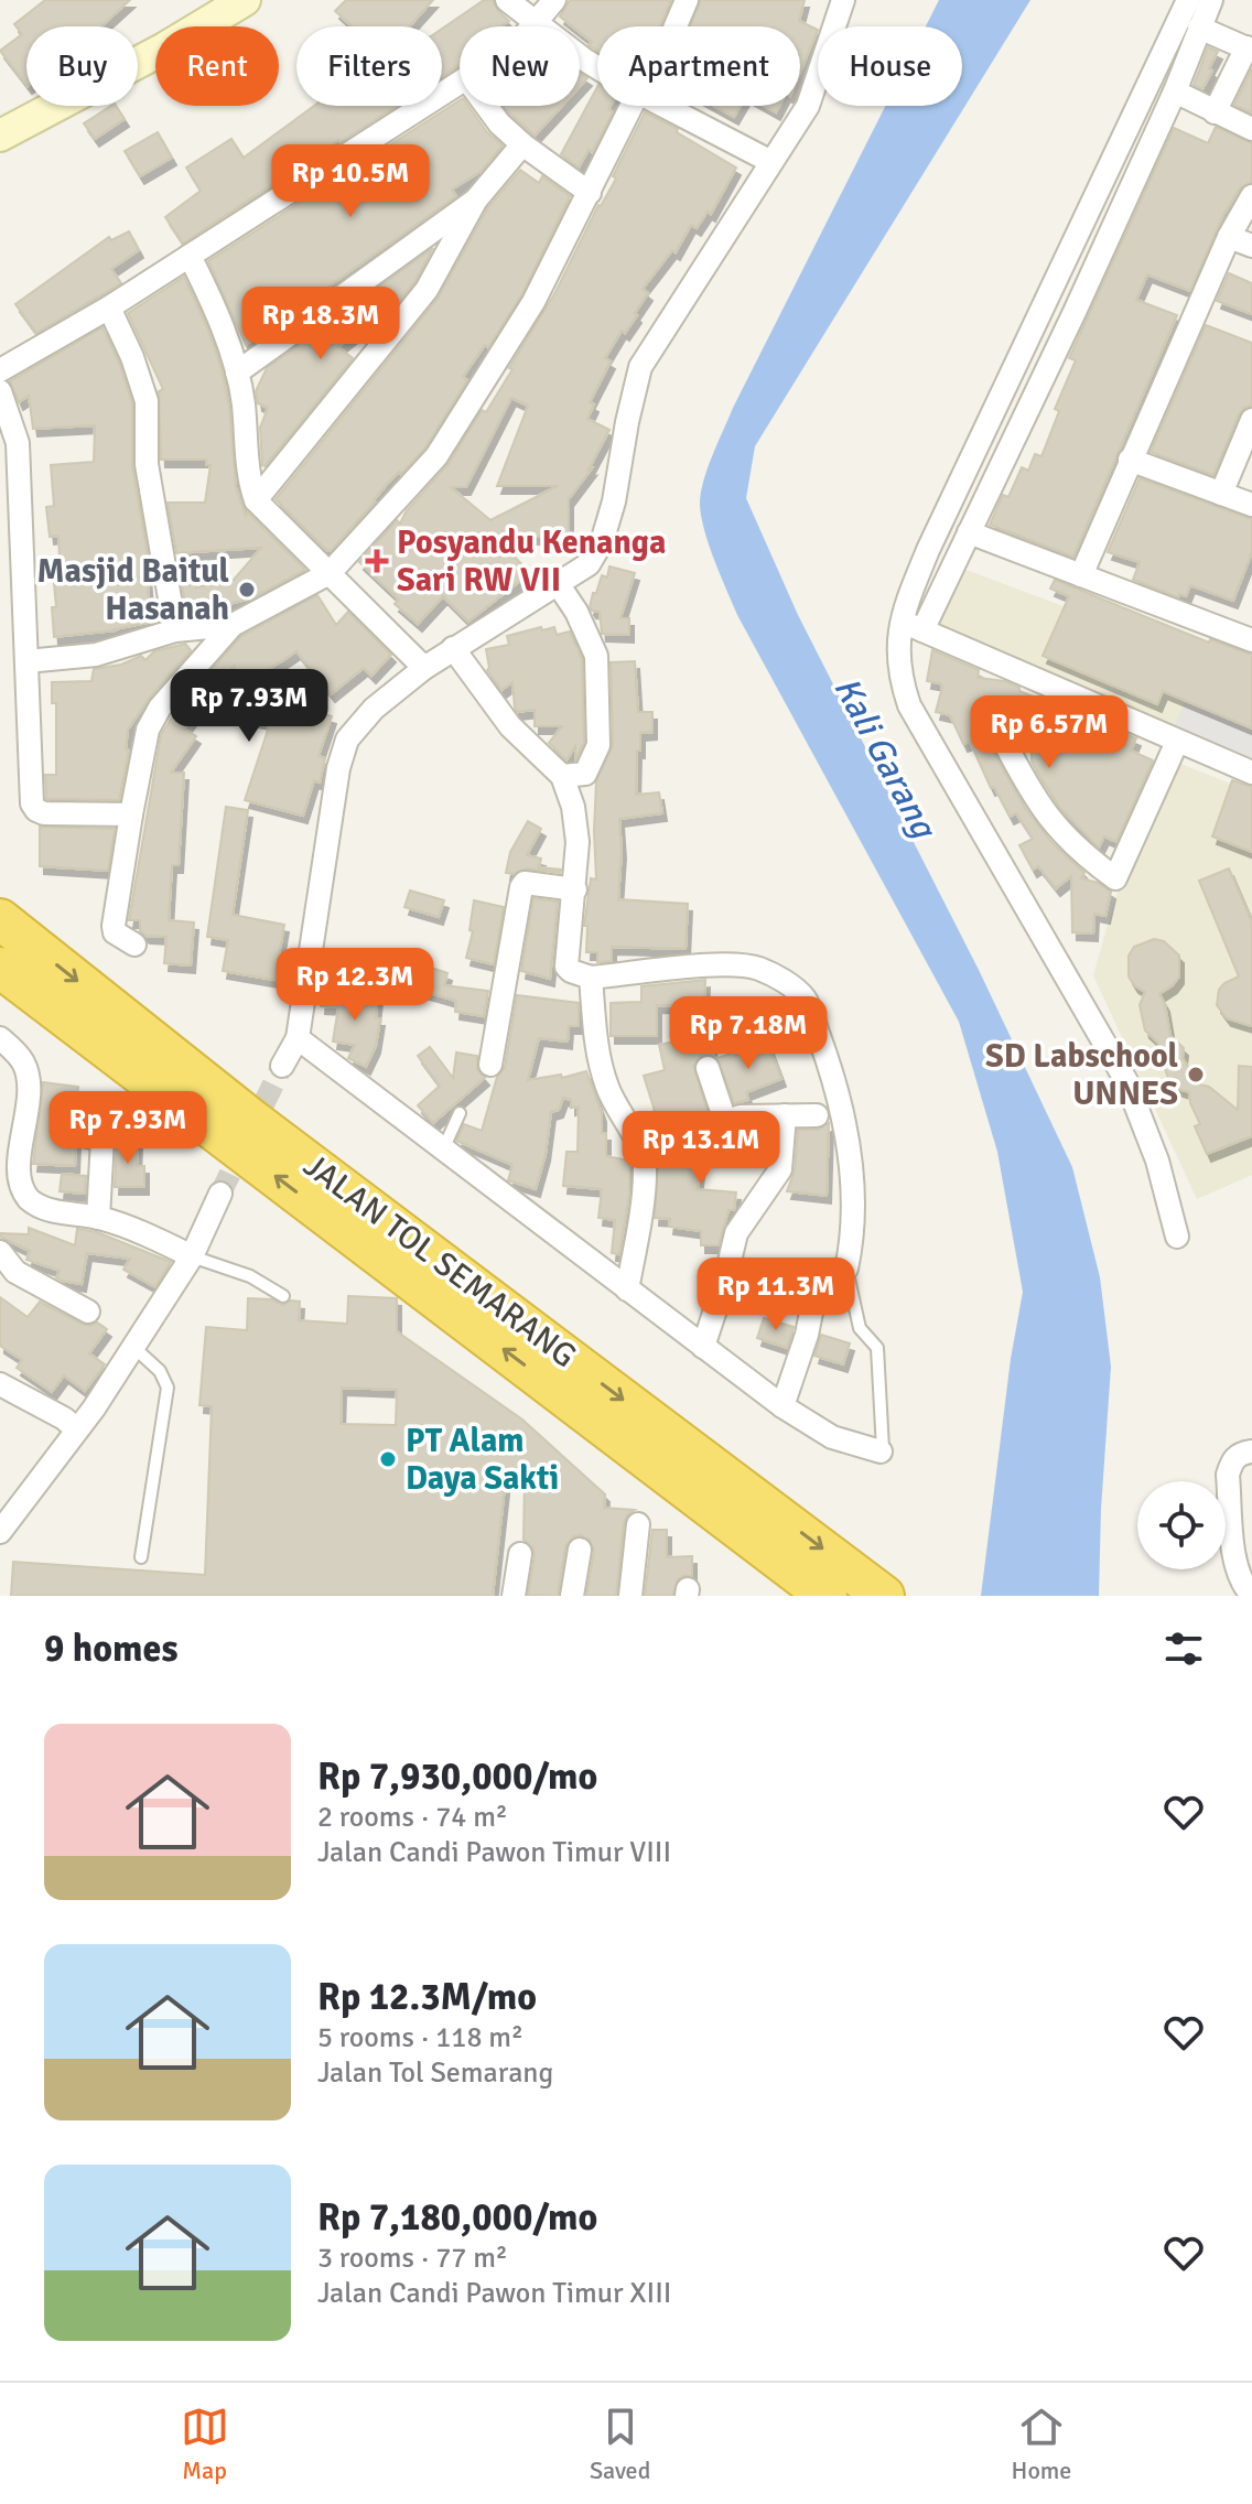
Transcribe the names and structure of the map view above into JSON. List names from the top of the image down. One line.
{"streets":{"highway":["JALAN TOL SEMARANG"]},"water":["Kali Garang"],"places":{"health":["Posyandu Kenanga Sari RW VII"],"other":["Masjid Baitul Hasanah","SD Labschool UNNES","PT Alam Daya Sakti"]},"page":{"chip":["Buy","Rent","Filters","New","Apartment","House"],"price":["Rp 10.5M","Rp 18.3M","Rp 7.93M","Rp 6.57M","Rp 12.3M","Rp 7.18M","Rp 7.93M","Rp 13.1M","Rp 11.3M"],"heading":"9 homes","list":[{"name":"Rp 7,930,000/mo","note":"2 rooms · 74 m² · Jalan Candi Pawon Timur VIII"},{"name":"Rp 12.3M/mo","note":"5 rooms · 118 m² · Jalan Tol Semarang"},{"name":"Rp 7,180,000/mo","note":"3 rooms · 77 m² · Jalan Candi Pawon Timur XIII"}],"tabs":["Map","Saved","Home"]}}
